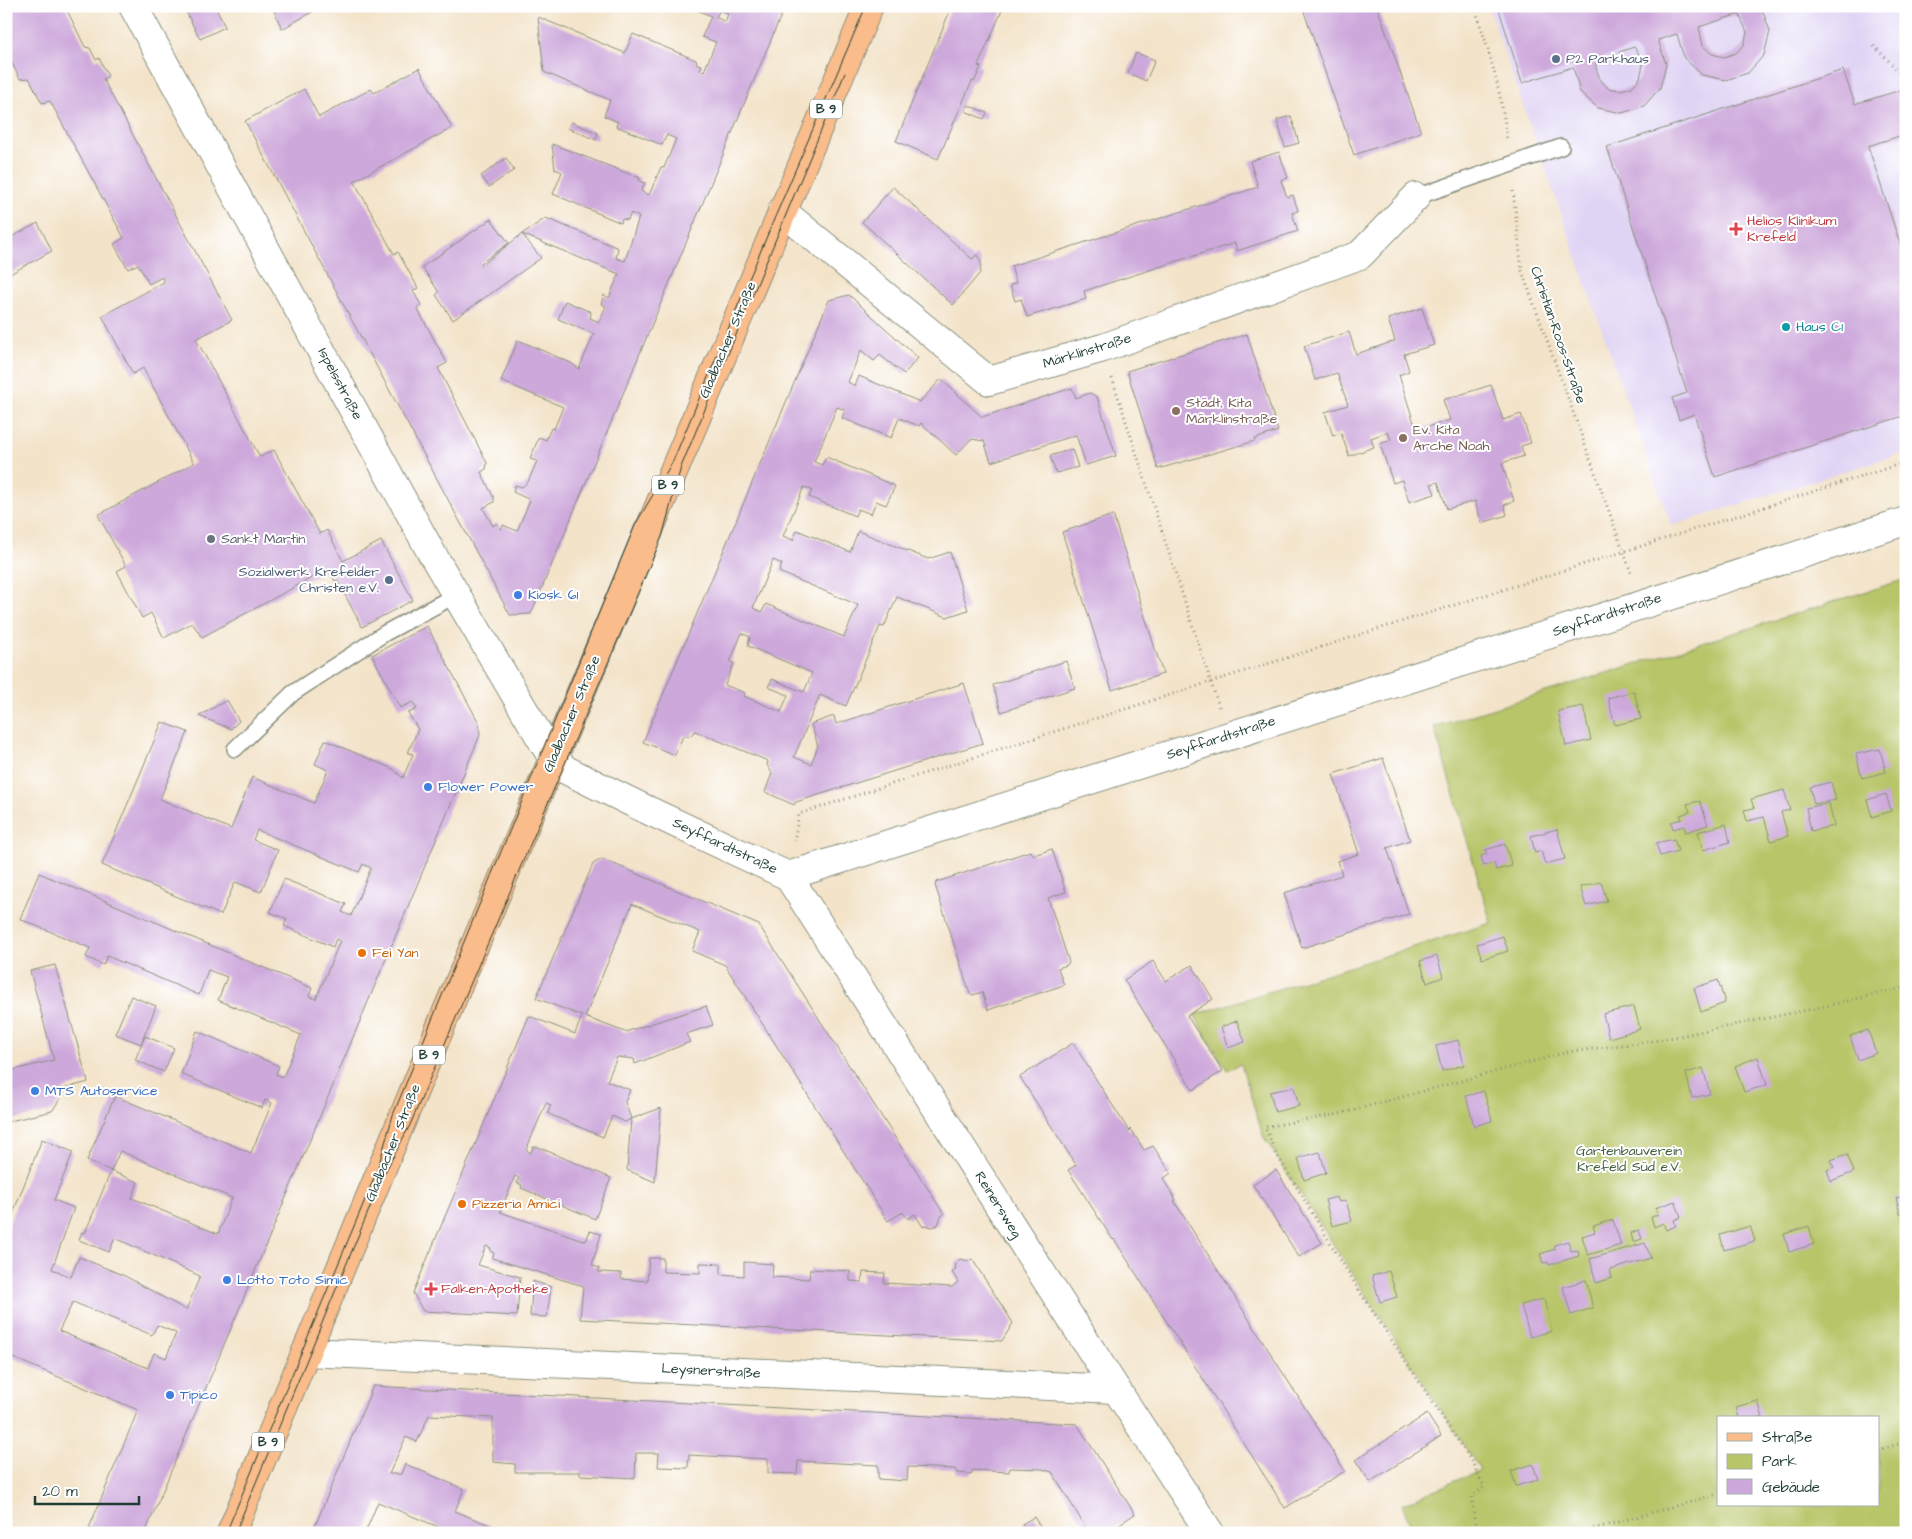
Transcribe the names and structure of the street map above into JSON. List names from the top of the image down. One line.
{"streets":{"main road":["B 9","Gladbacher Straße"],"street":["Märklinstraße","Ispelsstraße","Seyffardtstraße","Reinersweg","Leysnerstraße"],"path":["Christian-Roos-Straße"]},"crossings":[["Christian-Roos-Straße","Seyffardtstraße"],["Gladbacher Straße","Märklinstraße"],["Gladbacher Straße","Ispelsstraße"],["Gladbacher Straße","Seyffardtstraße"],["Gladbacher Straße","Leysnerstraße"],["Ispelsstraße","Seyffardtstraße"],["Seyffardtstraße","Reinersweg"],["Reinersweg","Leysnerstraße"]],"parks":["Gartenbauverein Krefeld Süd e.V."],"places":{"other":["P2 Parkhaus","Haus C1","Städt. Kita Märklinstraße","Ev. Kita Arche Noah","Sankt Martin","Sozialwerk Krefelder Christen e.V.","Kiosk 61","Flower Power","Fei Yan","MTS Autoservice","Pizzeria Amici","Lotto Toto Simic","Tipico"],"health":["Helios Klinikum Krefeld","Falken-Apotheke"]},"legend":["Straße","Park","Gebäude"],"scale_bar":"20 m"}
